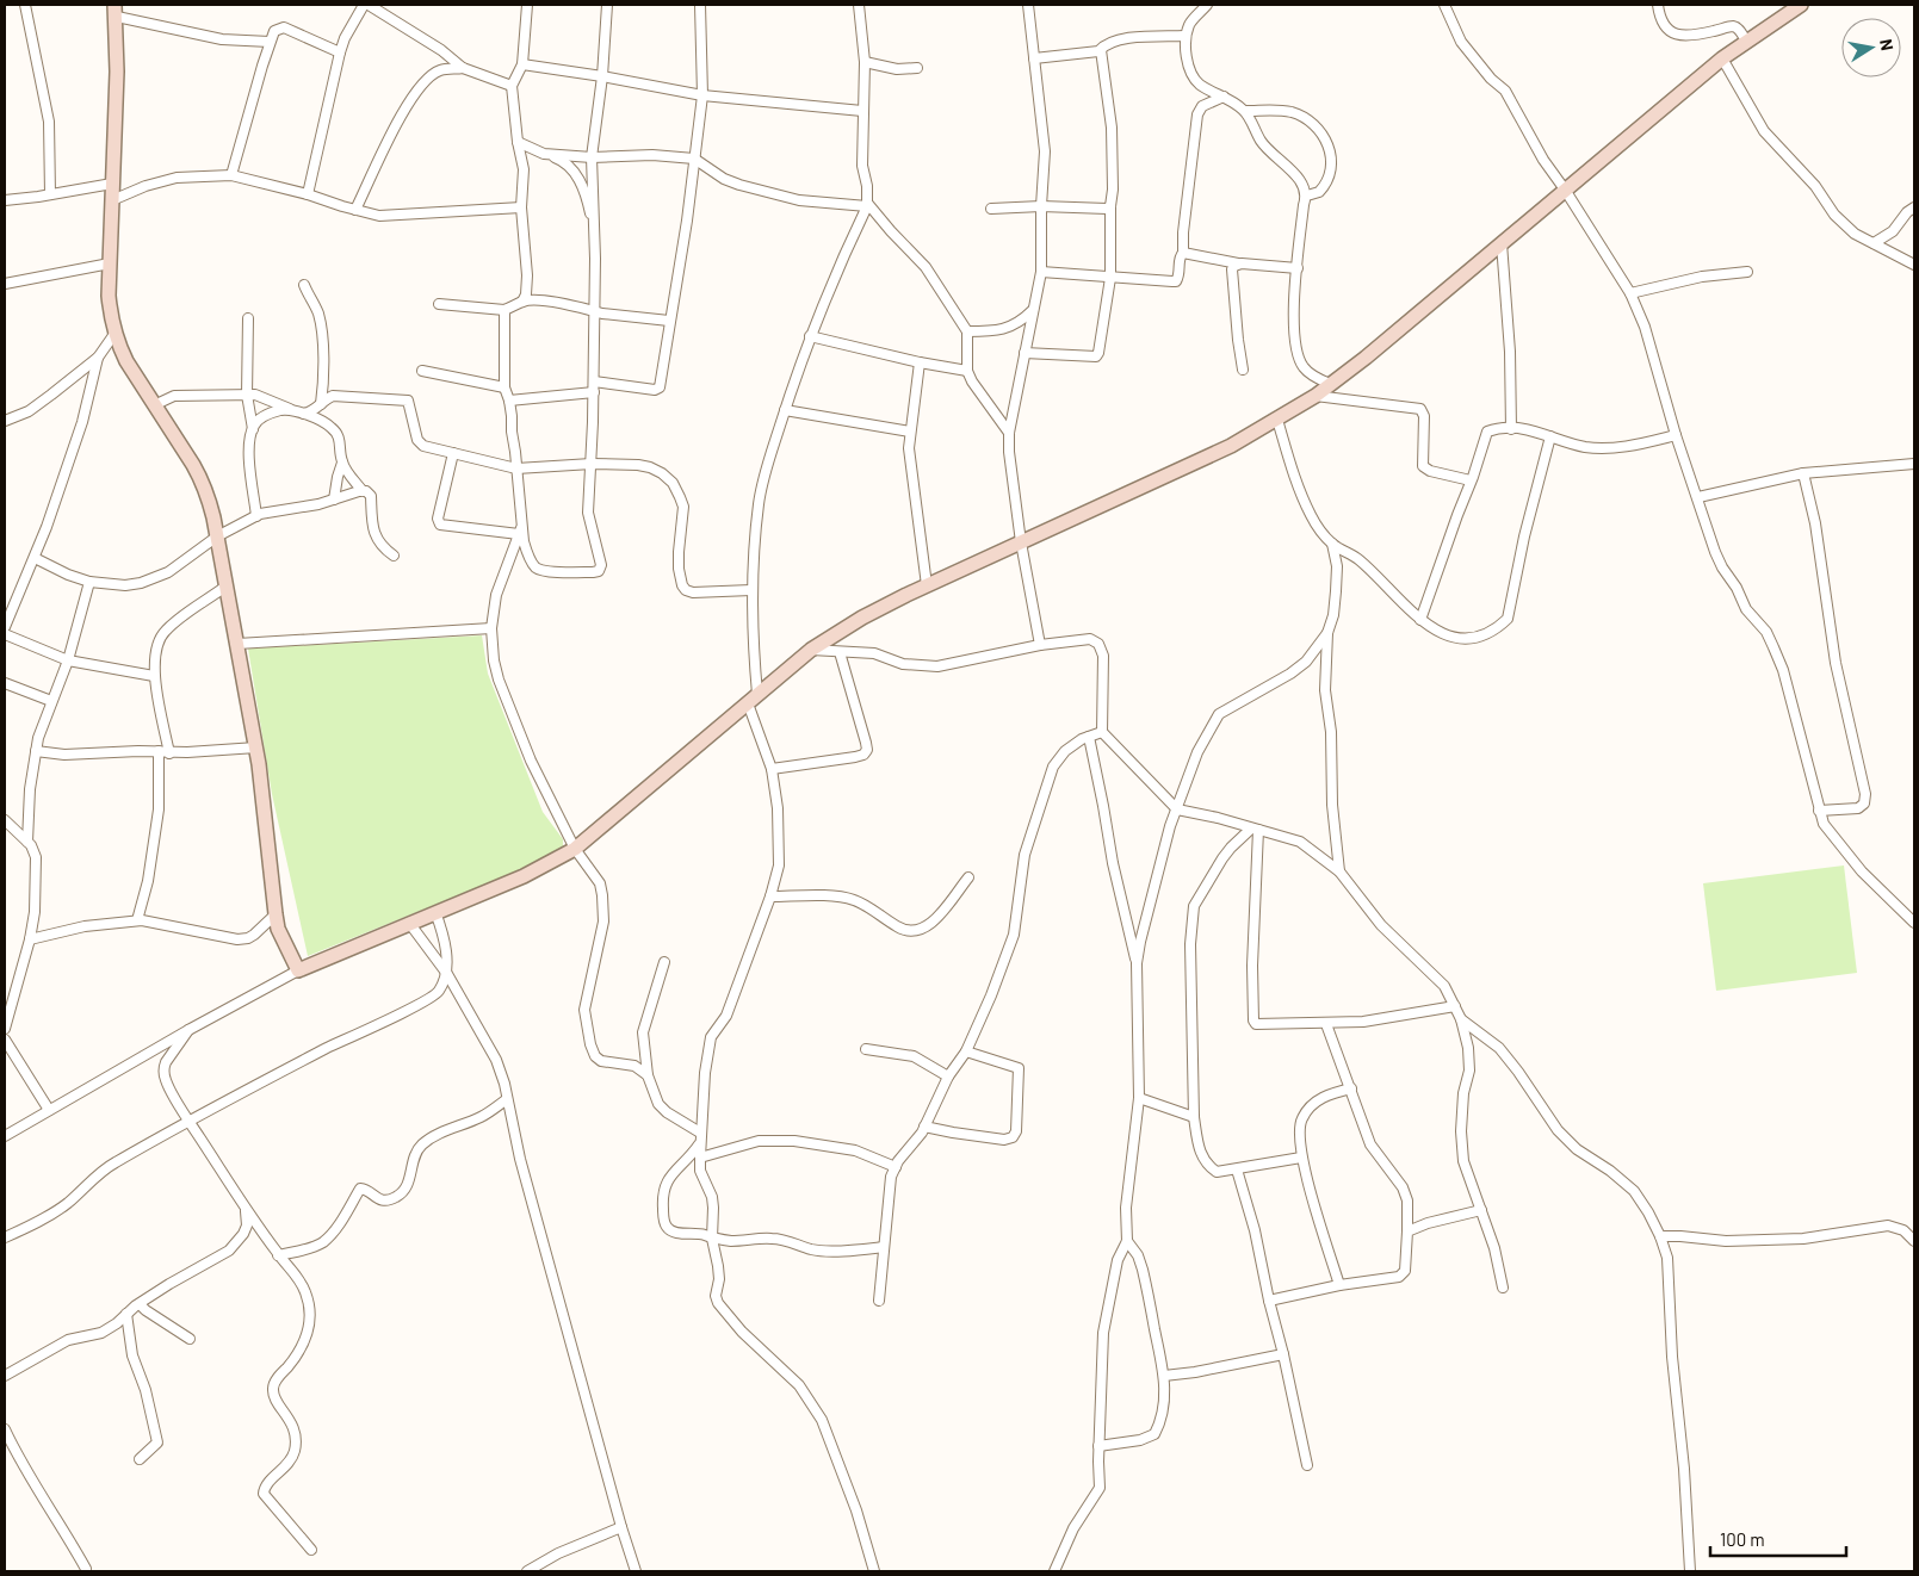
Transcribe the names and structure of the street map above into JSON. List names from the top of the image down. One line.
{"scale_bar":"100 m","north":"right"}
